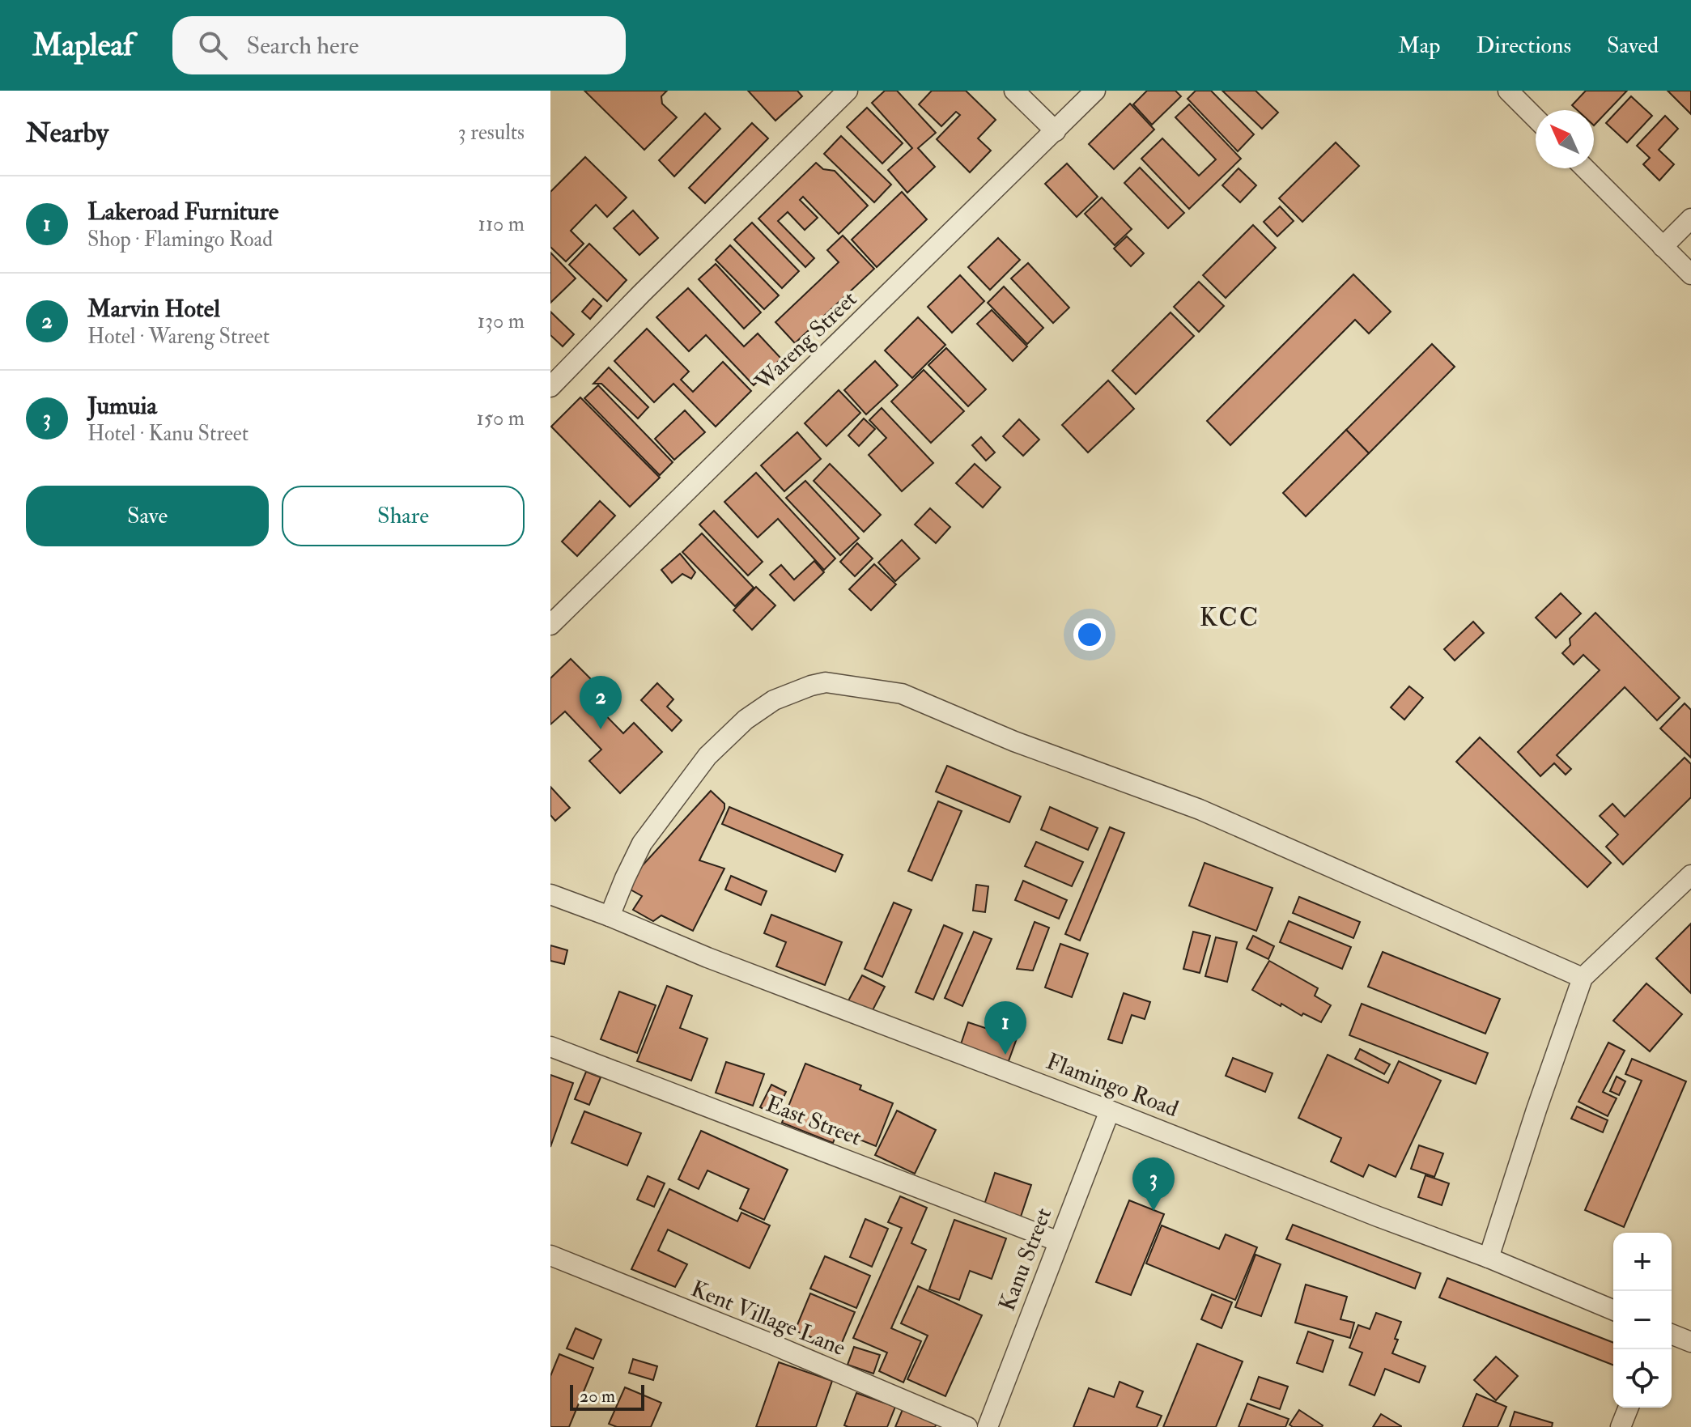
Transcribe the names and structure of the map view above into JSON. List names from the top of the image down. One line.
{"streets":{"street":["Wareng Street","Flamingo Road","East Street","Kanu Street","Kent Village Lane"]},"crossings":[["Flamingo Road","Kanu Street"],["East Street","Kanu Street"]],"districts":["KCC"],"scale_bar":"20 m","north":"top left","page":{"header":"Mapleaf","search":"Search here","nav":["Map","Directions","Saved"],"heading":["Nearby","3 results"],"list":[{"mark":"1","name":"Lakeroad Furniture","note":"Shop · Flamingo Road","value":"110 m"},{"mark":"2","name":"Marvin Hotel","note":"Hotel · Wareng Street","value":"130 m"},{"mark":"3","name":"Jumuia","note":"Hotel · Kanu Street","value":"150 m"}],"buttons":["Save","Share"],"pins":["2","1","3"],"map_buttons":["+","−"],"scale":"20 m"}}
